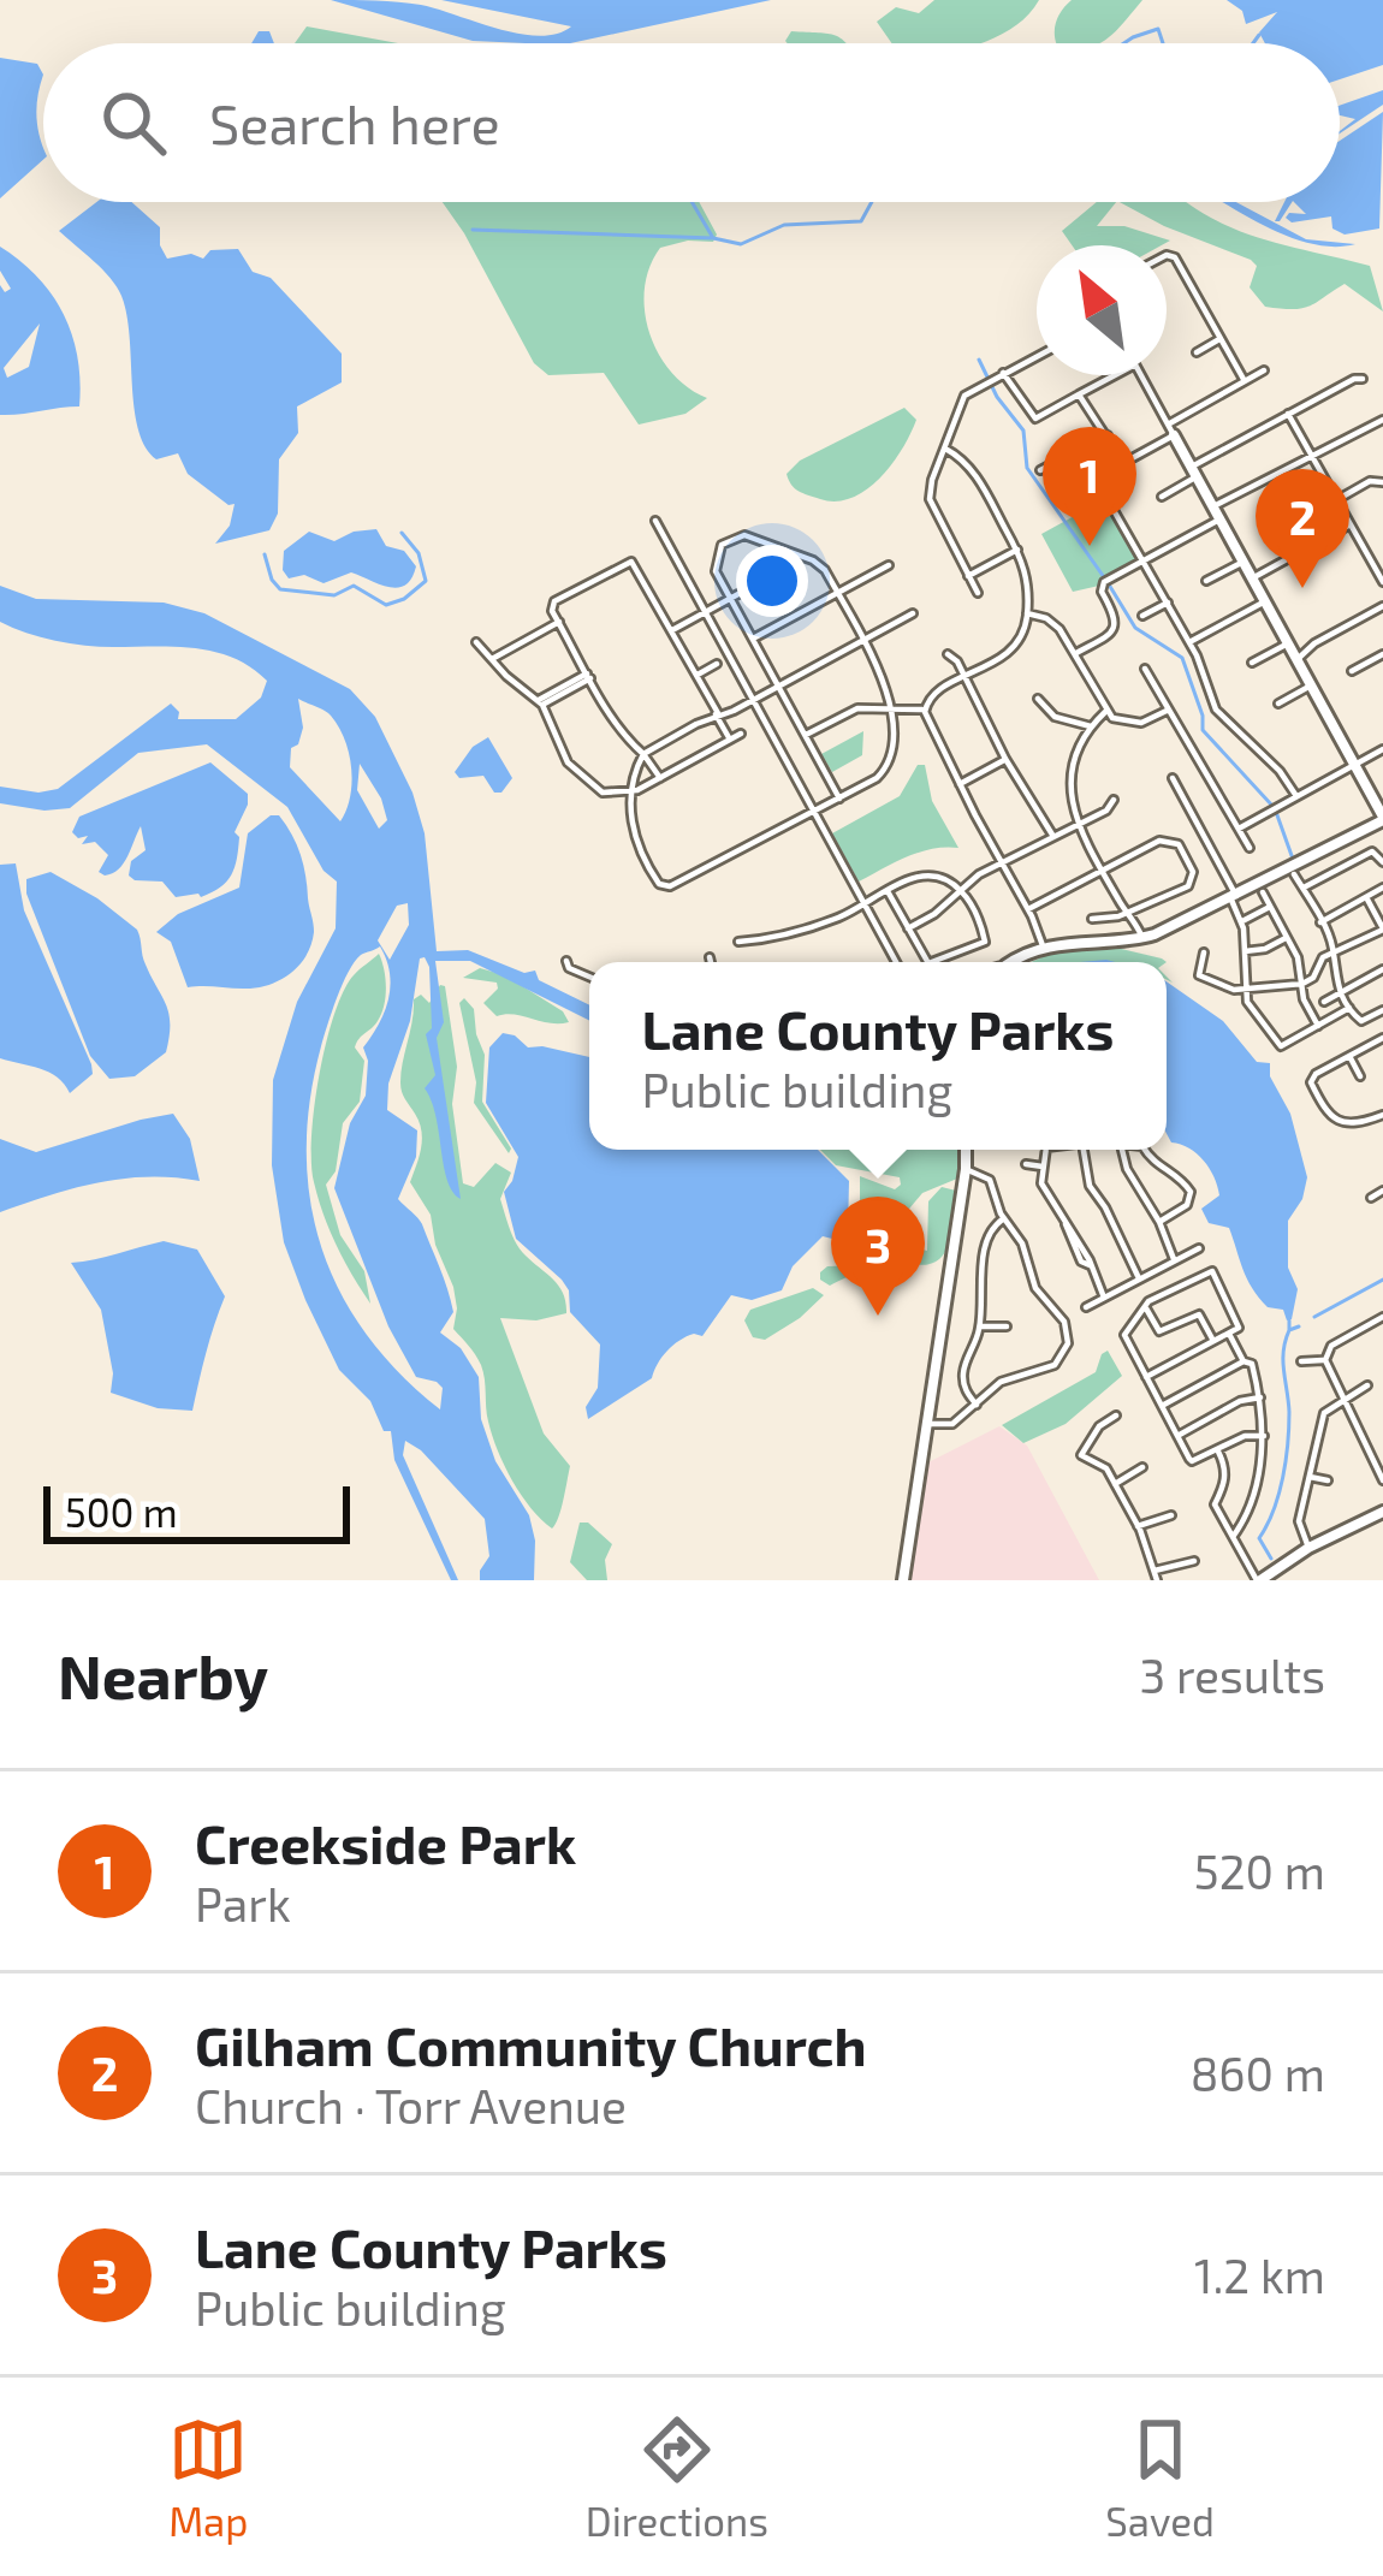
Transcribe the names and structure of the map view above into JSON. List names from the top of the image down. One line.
{"scale_bar":"500 m","north":"top left","page":{"search":"Search here","pins":["1","2","3"],"popup":["Lane County Parks","Public building"],"scale":"500 m","heading":["Nearby","3 results"],"list":[{"mark":"1","name":"Creekside Park","note":"Park","value":"520 m"},{"mark":"2","name":"Gilham Community Church","note":"Church · Torr Avenue","value":"860 m"},{"mark":"3","name":"Lane County Parks","note":"Public building","value":"1.2 km"}],"nav":["Map","Directions","Saved"]}}
